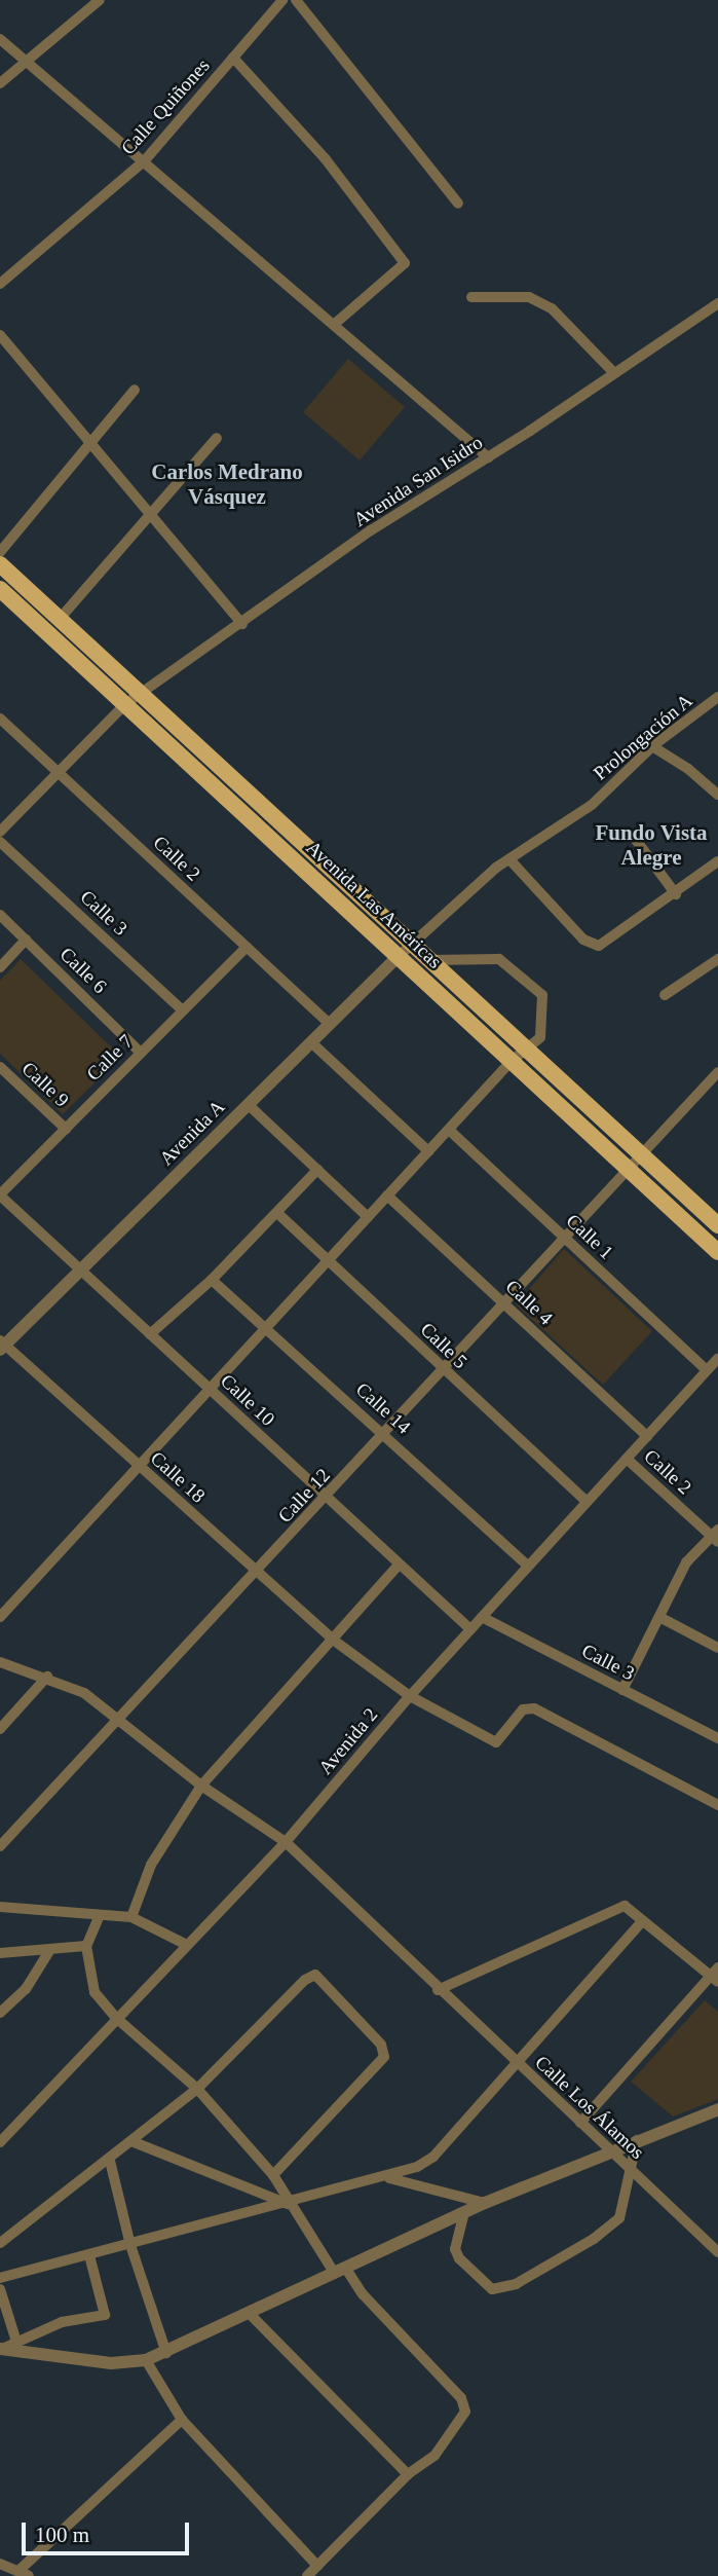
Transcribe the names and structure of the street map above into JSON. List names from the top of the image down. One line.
{"streets":{"main road":["Avenida Las Américas"],"street":["Calle Quiñones","Avenida San Isidro","Prolongación A","Calle 2","Calle 3","Calle 6","Calle 7","Calle 9","Avenida A","Calle 1","Calle 4","Calle 5","Calle 10","Calle 14","Calle 18","Calle 12","Avenida 2","Calle Los Álamos"]},"crossings":[["Avenida San Isidro","Avenida Las Américas"],["Prolongación A","Avenida A"],["Calle 2","Calle 7"],["Calle 2","Avenida A"],["Calle 2","Avenida 2"],["Avenida Las Américas","Avenida A"],["Avenida Las Américas","Calle 12"],["Calle 3","Calle 7"],["Calle 3","Avenida 2"],["Calle 6","Calle 7"],["Calle 7","Calle 9"],["Calle 7","Calle 10"],["Avenida A","Calle 10"],["Avenida A","Calle 18"],["Calle 1","Calle 12"],["Calle 1","Avenida 2"],["Calle 4","Calle 12"],["Calle 4","Avenida 2"],["Calle 5","Calle 12"],["Calle 5","Avenida 2"],["Calle 10","Calle 12"],["Calle 10","Avenida 2"],["Calle 14","Calle 12"],["Calle 14","Avenida 2"],["Calle 18","Calle 12"],["Calle 18","Avenida 2"],["Calle 12","Calle Los Álamos"],["Avenida 2","Calle Los Álamos"]],"districts":["Carlos Medrano Vásquez","Fundo Vista Alegre"],"scale_bar":"100 m"}
